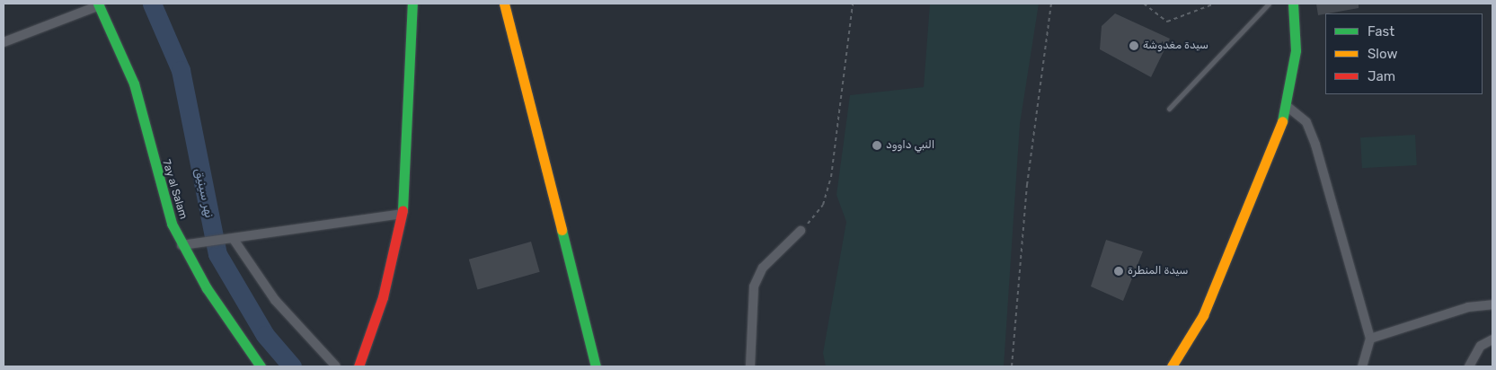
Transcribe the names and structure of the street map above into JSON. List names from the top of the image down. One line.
{"streets":{"street":["7ay al Salam"]},"water":["نهر سينيق"],"places":["سيدة مغدوشة","النبي داوود","سيدة المنطرة"],"legend":["Fast","Slow","Jam"]}
